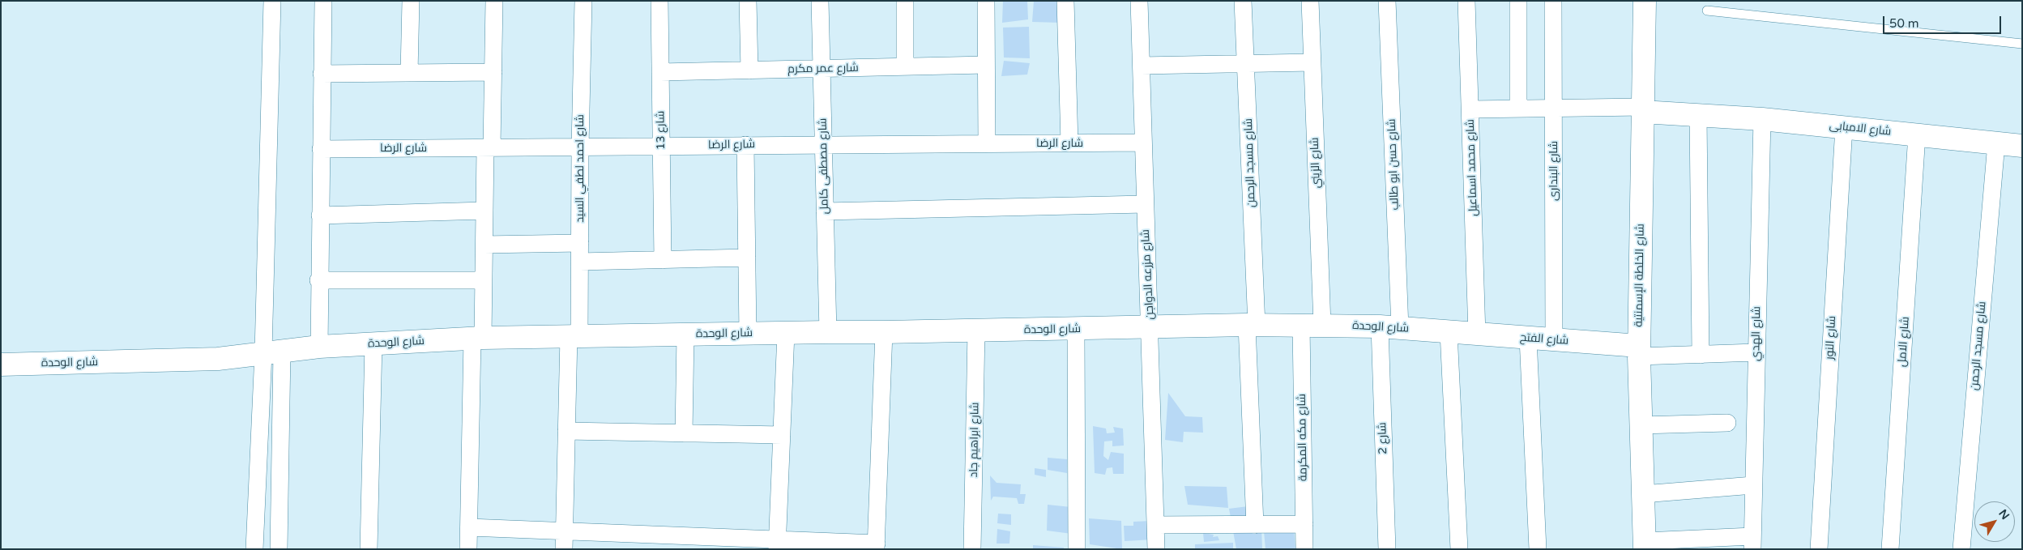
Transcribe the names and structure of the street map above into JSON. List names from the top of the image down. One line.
{"streets":{"street":["شارع عمر مكرم","شارع الامبابى","شارع 13","شارع الرضا","شارع مسجد الرحمن","شارع الزيني","شارع حسن ابو طالب","شارع مصطفى كامل","شارع محمد اسماعيل","شارع احمد لطفي السيد","شارع البندارى","شارع مزرعه الدواجن","شارع الخلطة الإسمنتية","شارع الوحدة","شارع الهدي","شارع النور","شارع الفتح","شارع الامل","شارع مكه المكرمة","شارع 2","شارع ابراهيم جاد"]},"crossings":[["شارع عمر مكرم","شارع 13"],["شارع عمر مكرم","شارع مصطفى كامل"],["شارع الامبابى","شارع مسجد الرحمن"],["شارع الامبابى","شارع الخلطة الإسمنتية"],["شارع الامبابى","شارع الهدي"],["شارع الامبابى","شارع النور"],["شارع الامبابى","شارع الامل"],["شارع 13","شارع الرضا"],["شارع الرضا","شارع مصطفى كامل"],["شارع الرضا","شارع احمد لطفي السيد"],["شارع الرضا","شارع مزرعه الدواجن"],["شارع مسجد الرحمن","شارع الوحدة"],["شارع الزيني","شارع الوحدة"],["شارع الزيني","شارع مكه المكرمة"],["شارع حسن ابو طالب","شارع الوحدة"],["شارع حسن ابو طالب","شارع 2"],["شارع مصطفى كامل","شارع الوحدة"],["شارع محمد اسماعيل","شارع الفتح"],["شارع احمد لطفي السيد","شارع الوحدة"],["شارع البندارى","شارع الفتح"],["شارع مزرعه الدواجن","شارع الوحدة"],["شارع الخلطة الإسمنتية","شارع الفتح"],["شارع الوحدة","شارع الفتح"],["شارع الوحدة","شارع مكه المكرمة"],["شارع الوحدة","شارع 2"],["شارع الوحدة","شارع ابراهيم جاد"]],"scale_bar":"50 m","north":"top right"}
